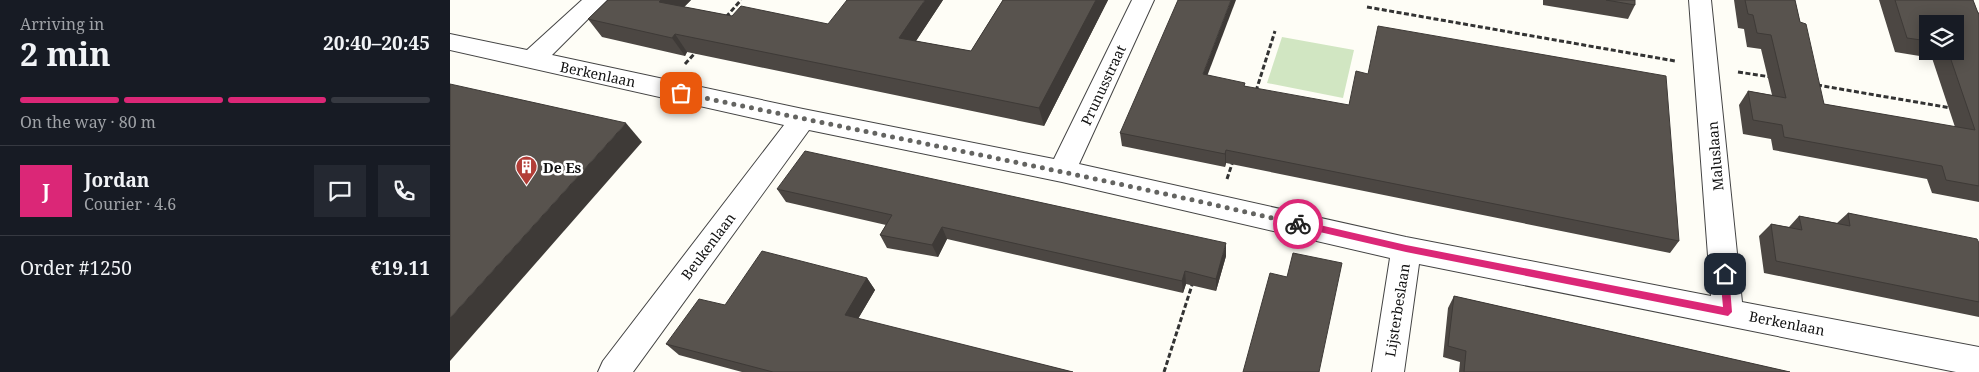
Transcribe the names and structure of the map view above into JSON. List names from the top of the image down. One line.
{"streets":{"street":["Berkenlaan","Prunusstraat","Maluslaan","Beukenlaan","Lijsterbeslaan"]},"crossings":[["Berkenlaan","Prunusstraat"],["Berkenlaan","Maluslaan"],["Berkenlaan","Beukenlaan"],["Berkenlaan","Lijsterbeslaan"]],"places":{"building":["De Es"]},"page":{"heading":["2 min","Arriving in","20:40–20:45"],"panel":["Jordan","Courier · 4.6","Order #1250","€19.11"],"bar":"On the way · 80 m","round":"J"}}
